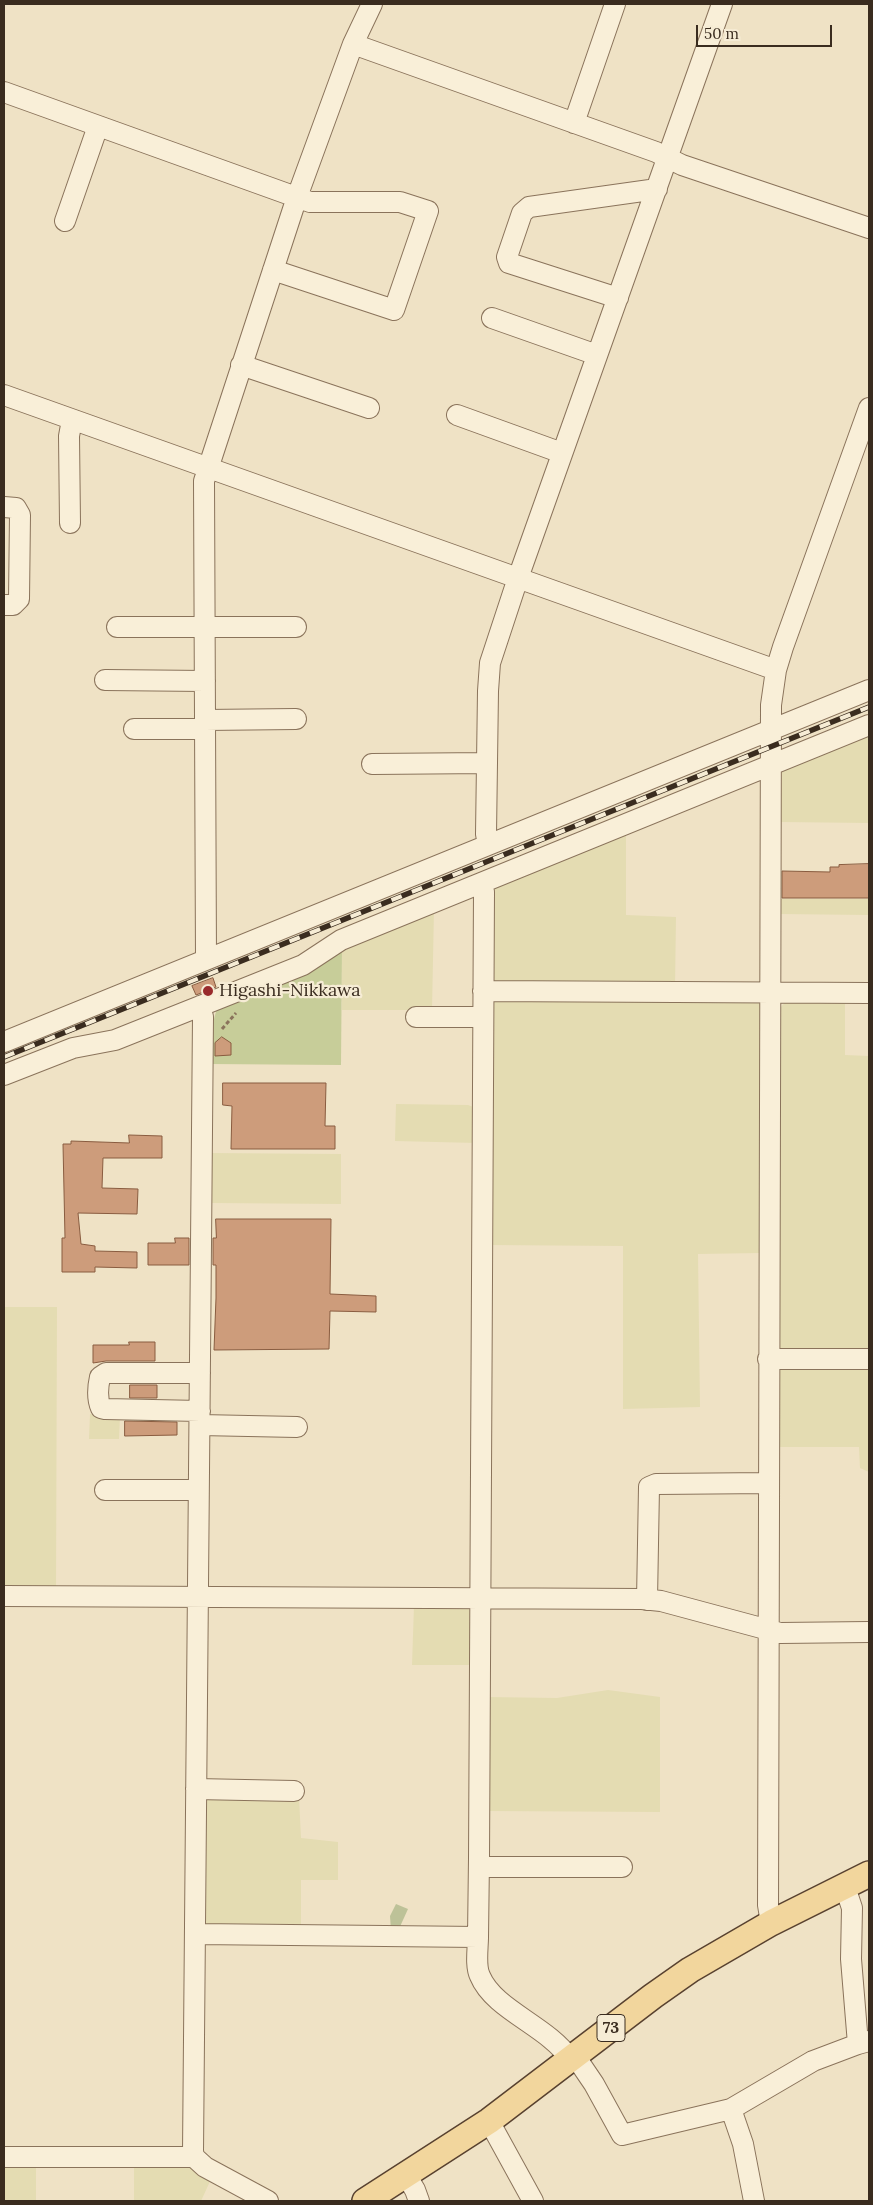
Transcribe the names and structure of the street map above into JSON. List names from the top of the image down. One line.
{"streets":{"main road":["73"]},"places":["Higashi-Nikkawa"],"scale_bar":"50 m"}
